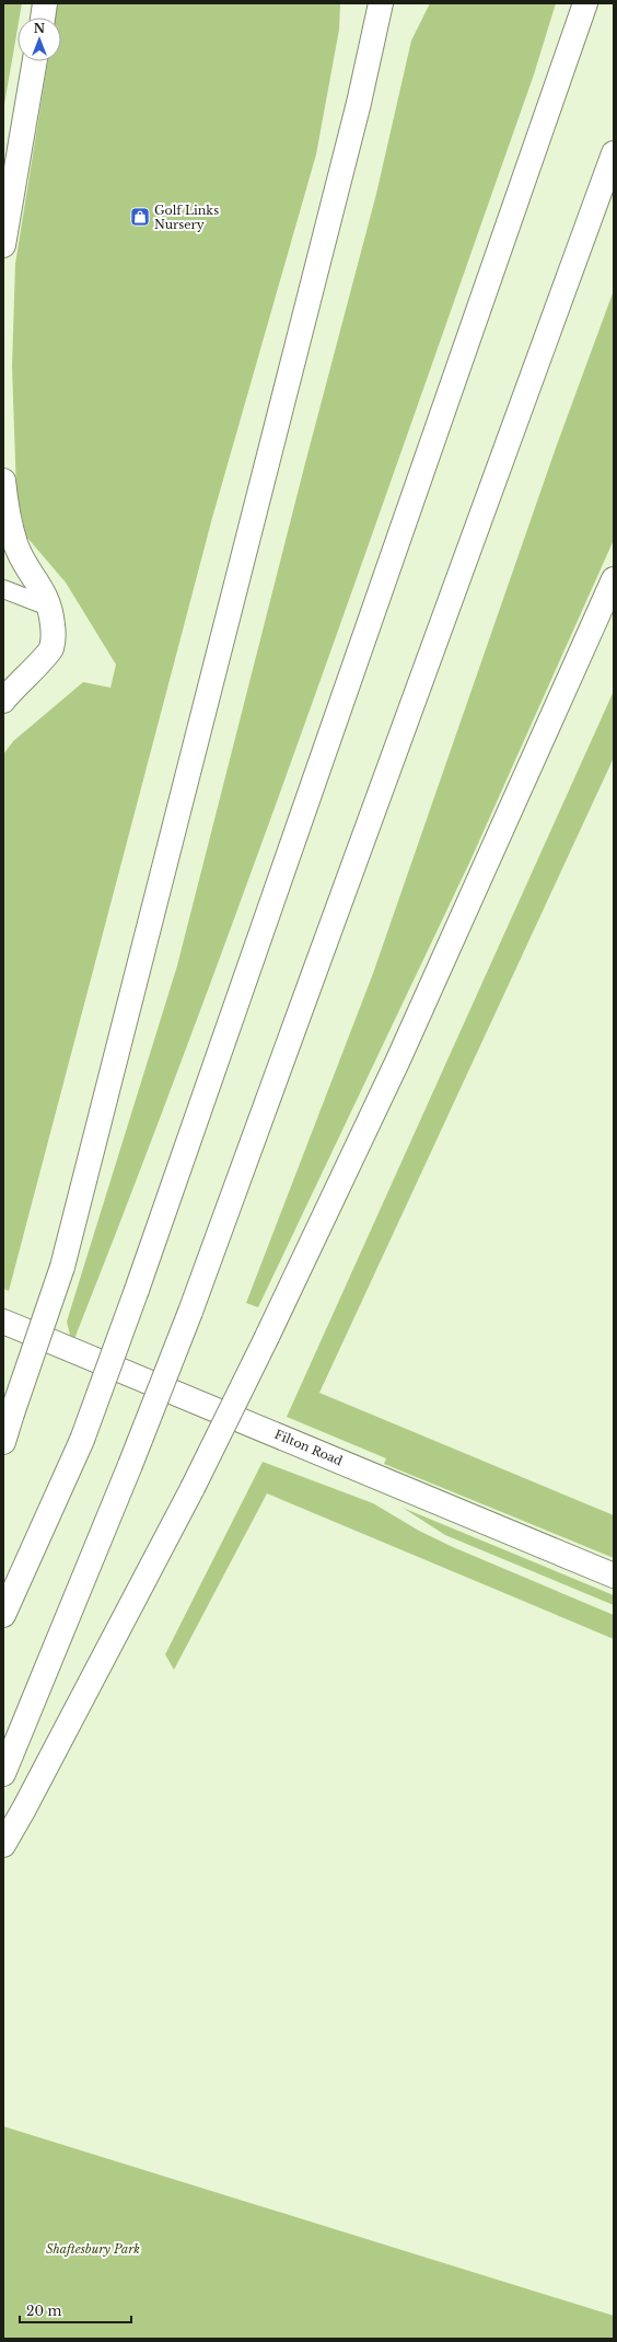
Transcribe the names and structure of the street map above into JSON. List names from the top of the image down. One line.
{"streets":{"main road":["Filton Road"]},"parks":["Shaftesbury Park"],"places":{"shop":["Golf Links Nursery"]},"scale_bar":"20 m","north":"top"}
